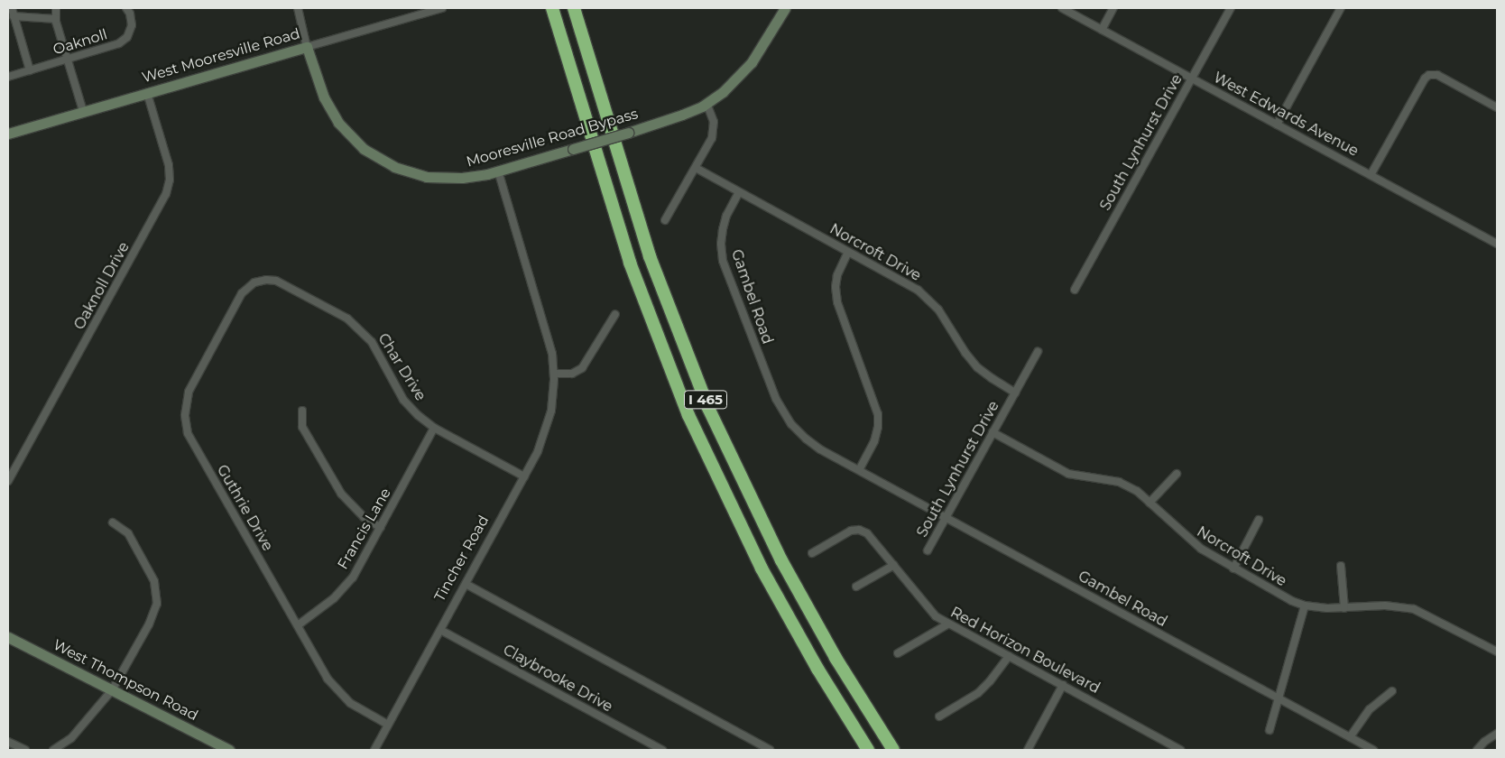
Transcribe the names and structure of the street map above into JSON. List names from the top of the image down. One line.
{"streets":{"highway":["I 465"],"street":["Oaknoll","West Mooresville Road","West Edwards Avenue","Mooresville Road Bypass","South Lynhurst Drive","Norcroft Drive","Oaknoll Drive","Gambel Road","Char Drive","Guthrie Drive","Francis Lane","Tincher Road","Red Horizon Boulevard","Claybrooke Drive","West Thompson Road"]},"crossings":[["West Mooresville Road","Mooresville Road Bypass"],["West Mooresville Road","Oaknoll Drive"],["West Edwards Avenue","South Lynhurst Drive"],["Mooresville Road Bypass","Tincher Road"],["South Lynhurst Drive","Norcroft Drive"],["South Lynhurst Drive","Gambel Road"],["Norcroft Drive","Gambel Road"],["Char Drive","Guthrie Drive"],["Char Drive","Francis Lane"],["Char Drive","Tincher Road"],["Guthrie Drive","Francis Lane"],["Guthrie Drive","Tincher Road"],["Tincher Road","Claybrooke Drive"]]}
